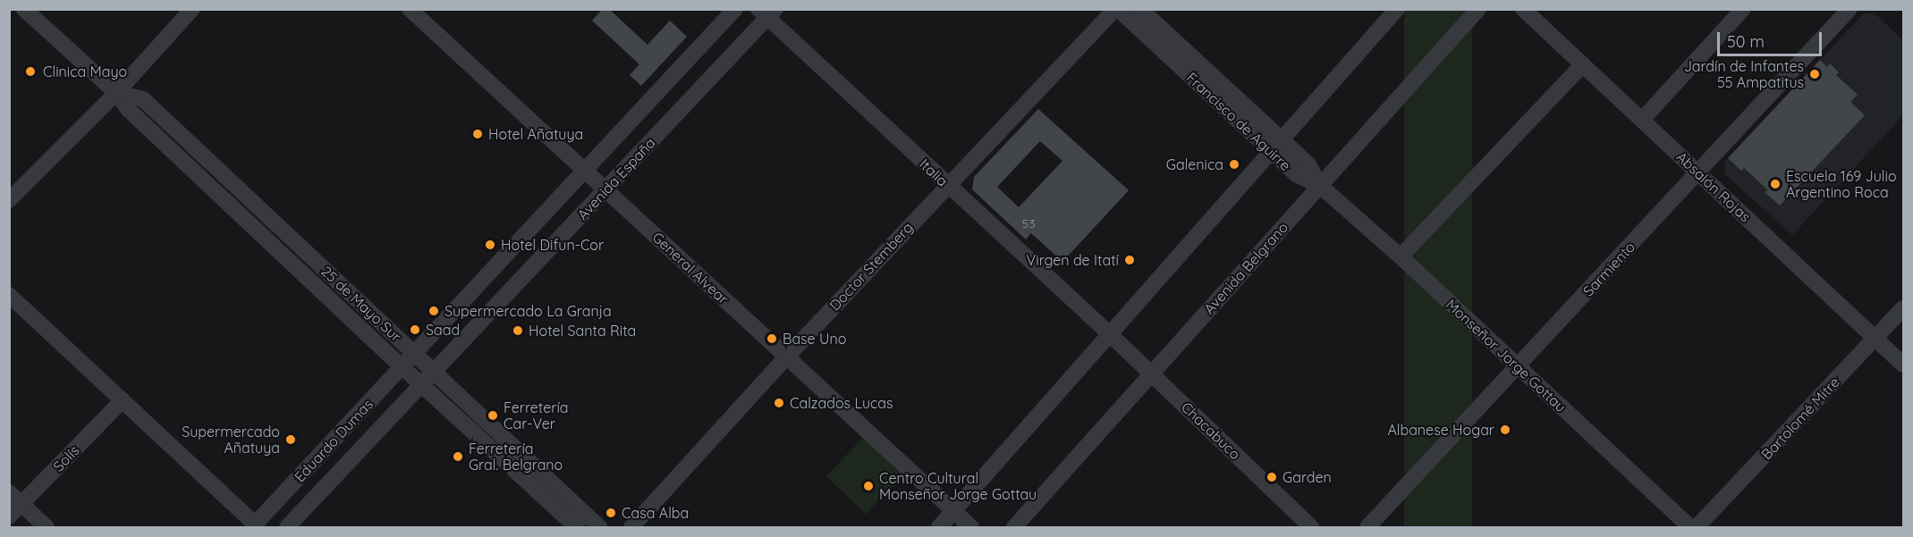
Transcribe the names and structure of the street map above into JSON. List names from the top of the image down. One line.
{"streets":{"street":["Francisco de Aguirre","Italia","Avenida España","Absalón Rojas","Doctor Stemberg","General Alvear","Avenida Belgrano","Sarmiento","25 de Mayo Sur","Monseñor Jorge Gottau","Bartolomé Mitre","Chacabuco","Eduardo Dumas","Solís"]},"crossings":[["Francisco de Aguirre","Doctor Stemberg"],["Francisco de Aguirre","Avenida Belgrano"],["Francisco de Aguirre","Monseñor Jorge Gottau"],["Italia","Avenida España"],["Italia","Doctor Stemberg"],["Italia","Chacabuco"],["Avenida España","General Alvear"],["Avenida España","25 de Mayo Sur"],["Avenida España","Eduardo Dumas"],["Absalón Rojas","Sarmiento"],["Absalón Rojas","Bartolomé Mitre"],["Doctor Stemberg","General Alvear"],["Avenida Belgrano","Monseñor Jorge Gottau"],["Avenida Belgrano","Chacabuco"],["Sarmiento","Monseñor Jorge Gottau"],["25 de Mayo Sur","Eduardo Dumas"]],"places":["Clinica Mayo","Jardín de Infantes 55 Ampatitus","Hotel Añatuya","Galenica","Escuela 169 Julio Argentino Roca","Hotel Difun-Cor","Virgen de Itatí","Supermercado La Granja","Saad","Hotel Santa Rita","Base Uno","Calzados Lucas","Ferretería Car-Ver","Albanese Hogar","Supermercado Añatuya","Ferretería Gral. Belgrano","Garden","Centro Cultural Monseñor Jorge Gottau","Casa Alba"],"house_numbers":["53"],"scale_bar":"50 m"}
